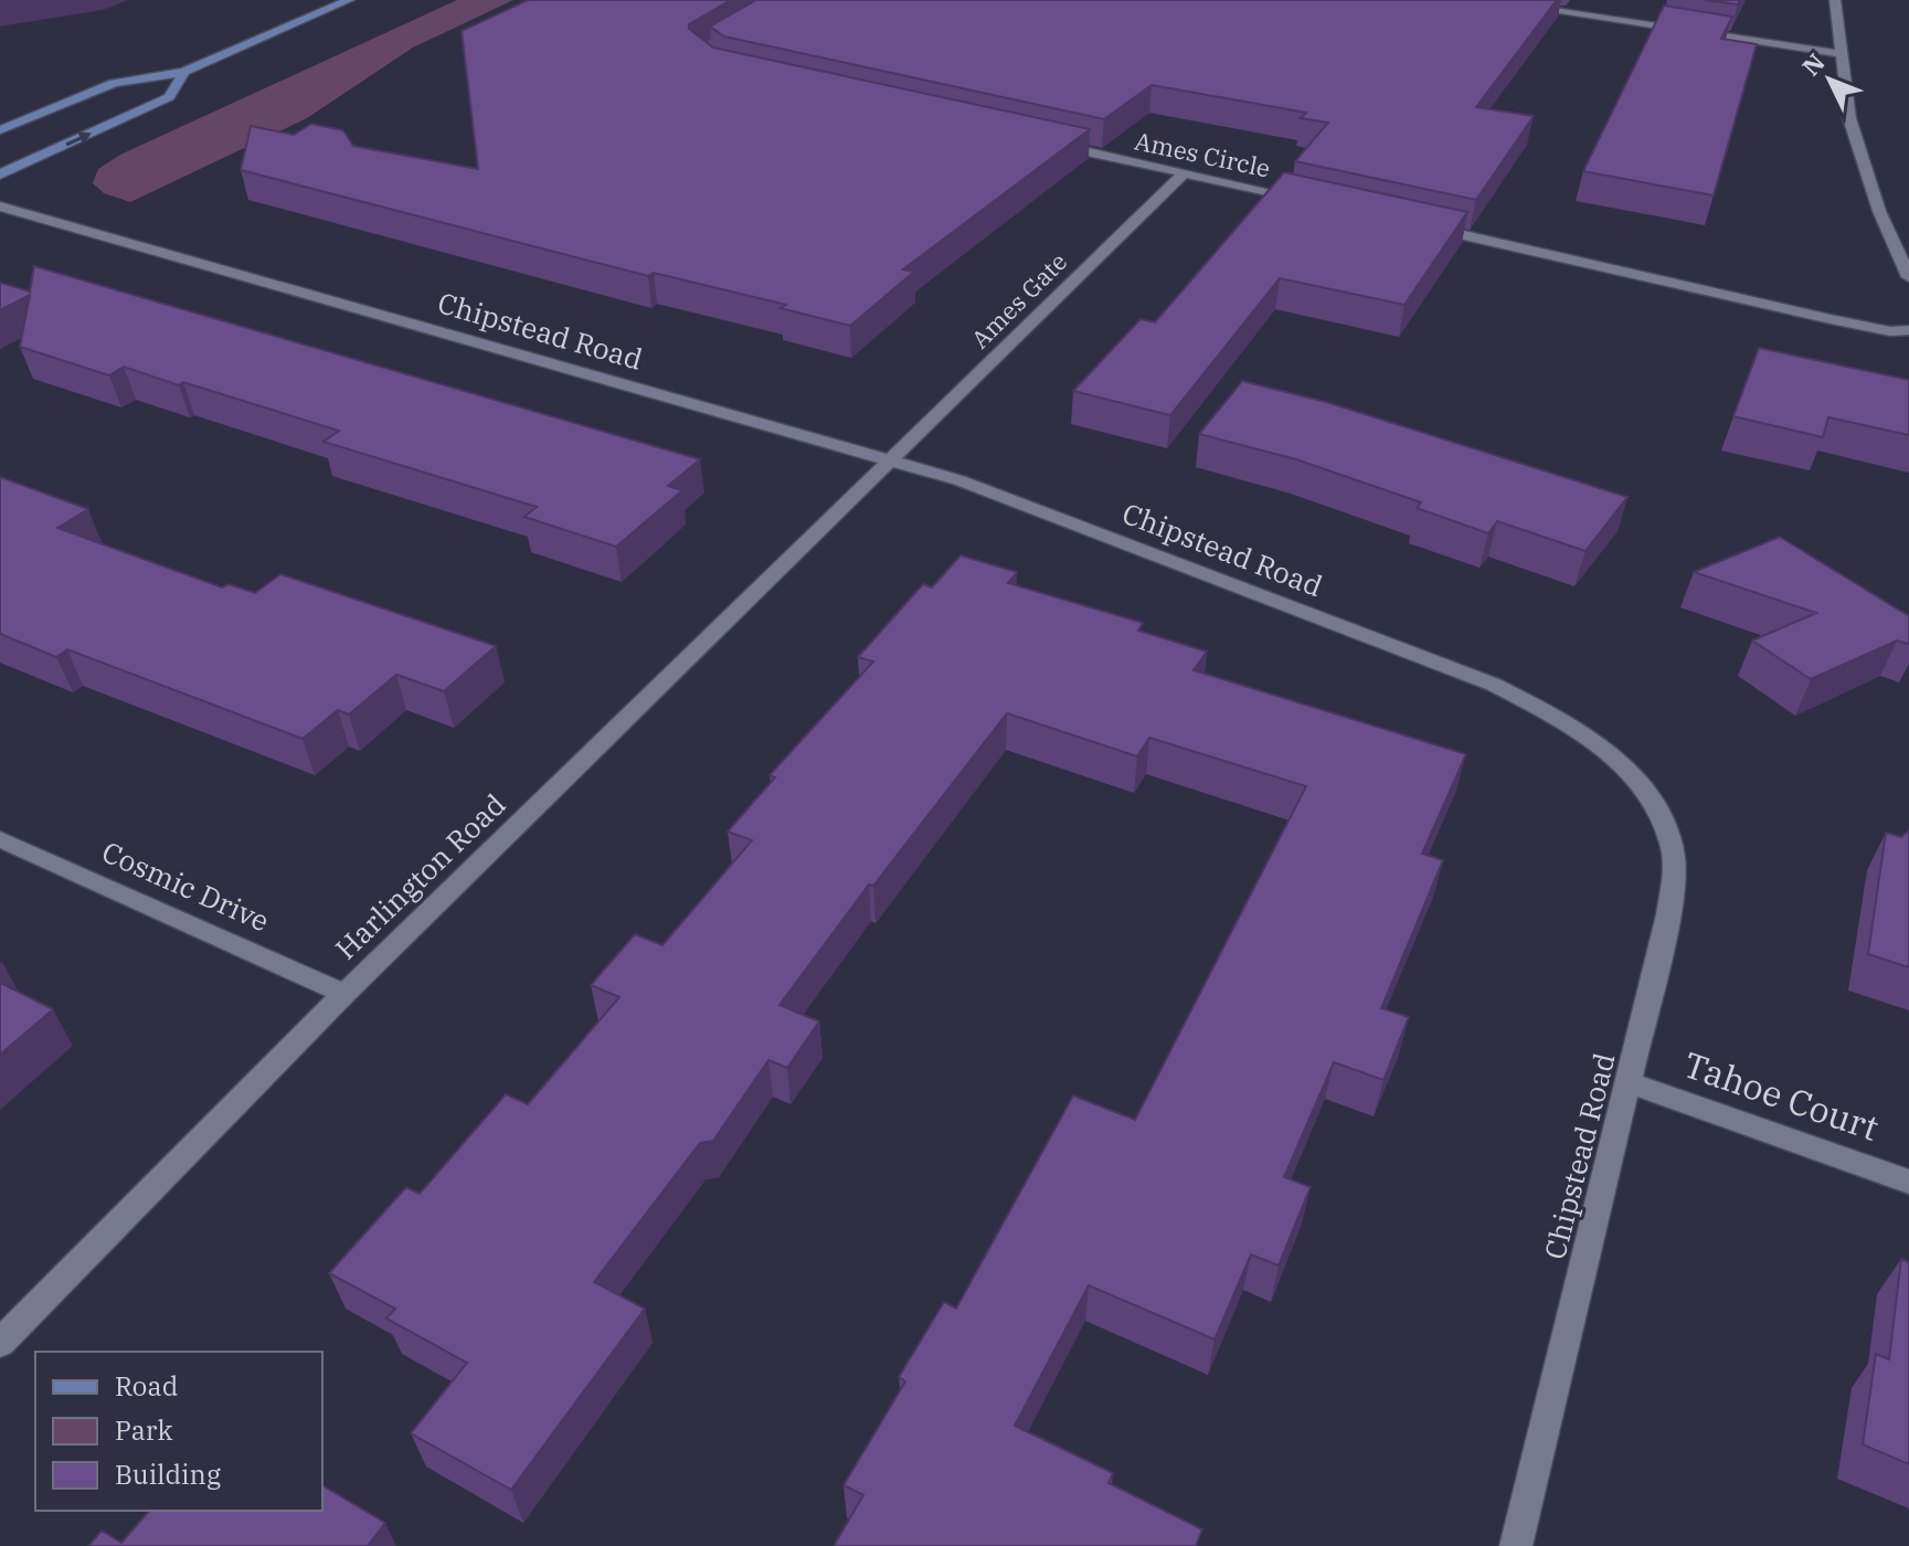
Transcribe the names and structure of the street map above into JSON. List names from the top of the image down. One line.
{"streets":{"street":["Ames Circle","Ames Gate","Chipstead Road","Harlington Road","Cosmic Drive","Tahoe Court"]},"crossings":[["Ames Circle","Ames Gate"],["Ames Gate","Chipstead Road"],["Ames Gate","Harlington Road"],["Chipstead Road","Harlington Road"],["Chipstead Road","Tahoe Court"],["Harlington Road","Cosmic Drive"]],"legend":["Road","Park","Building"],"north":"top left"}
